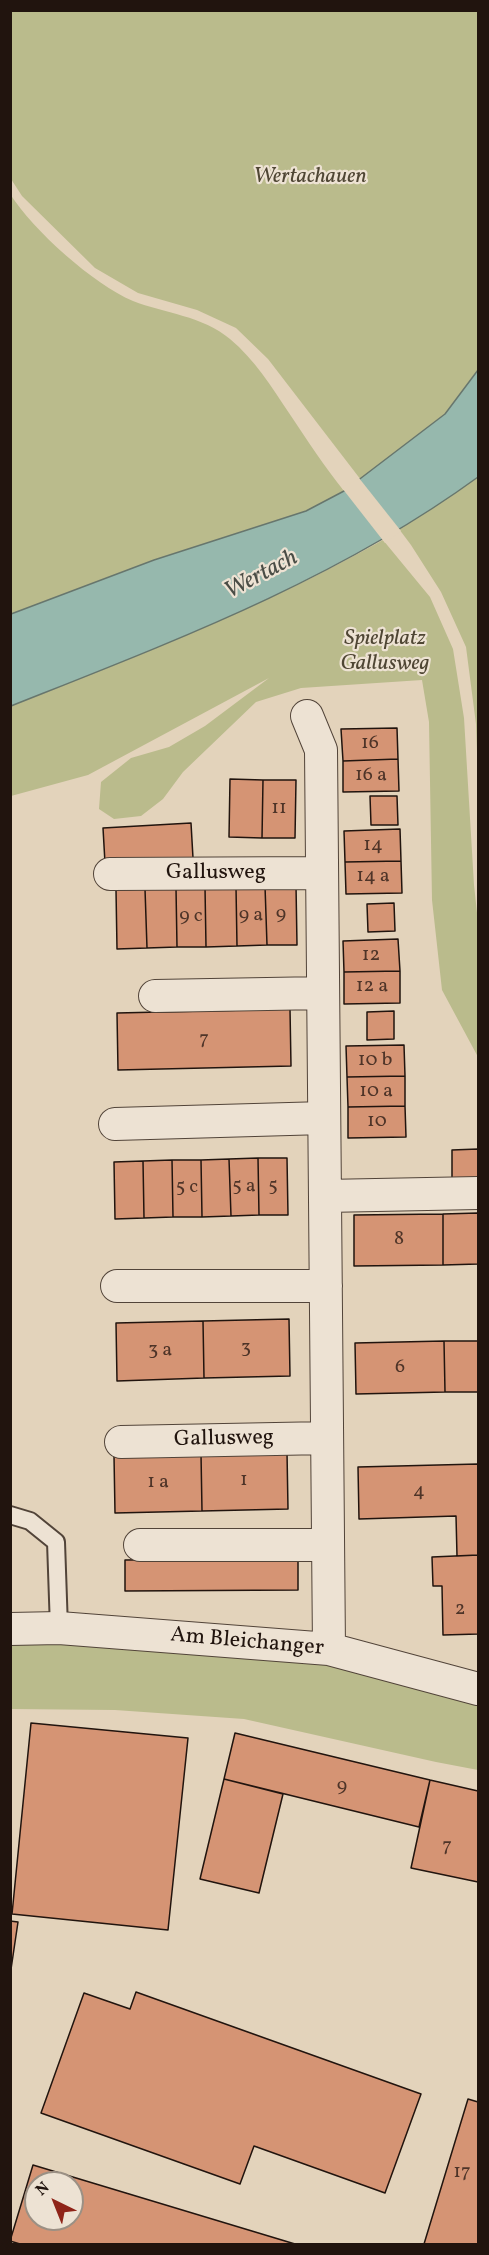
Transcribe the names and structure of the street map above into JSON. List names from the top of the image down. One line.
{"streets":{"street":["Gallusweg","Am Bleichanger"]},"water":["Wertach"],"parks":["Wertachauen","Spielplatz Gallusweg"],"house_numbers":["16","16 a","11","14","14 a","9","9 a","9 c","12","12 a","7","10 b","10 a","10","5 a","5","5 c","8","3","3 a","6","1","1 a","4","2","9","7","17"],"north":"top left"}
